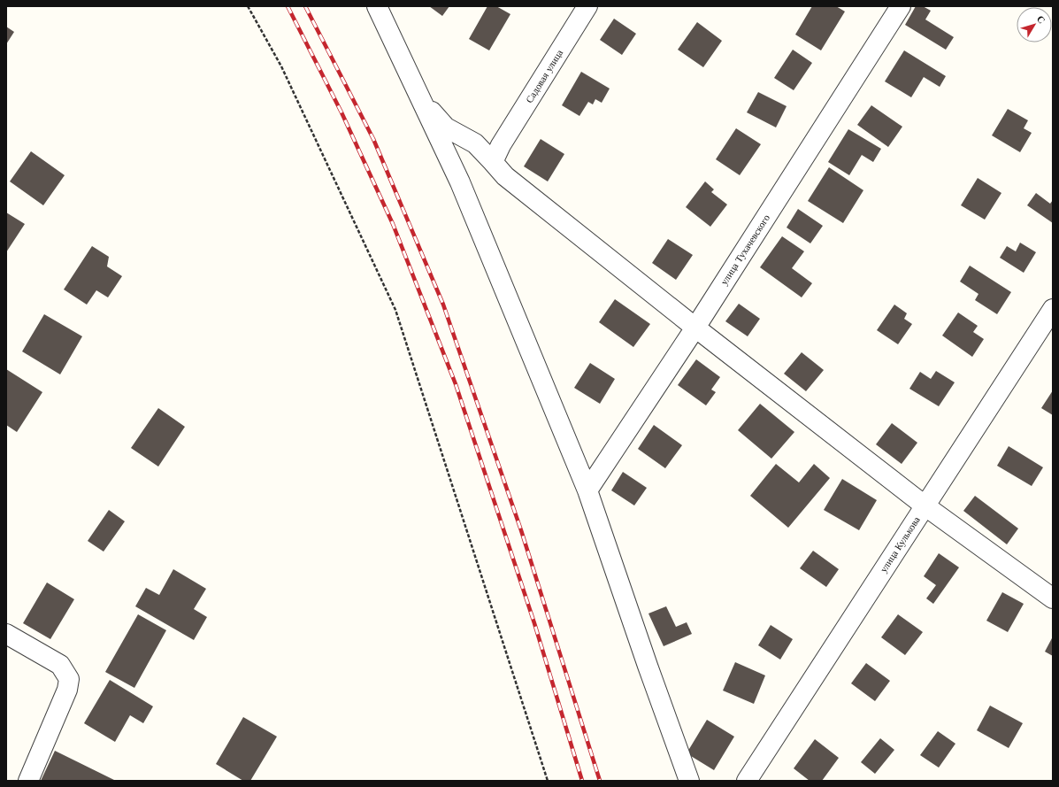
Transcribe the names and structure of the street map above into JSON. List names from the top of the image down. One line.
{"streets":{"street":["Садовая улица","улица Тухачевского","улица Кулькова"]},"north":"top right"}
